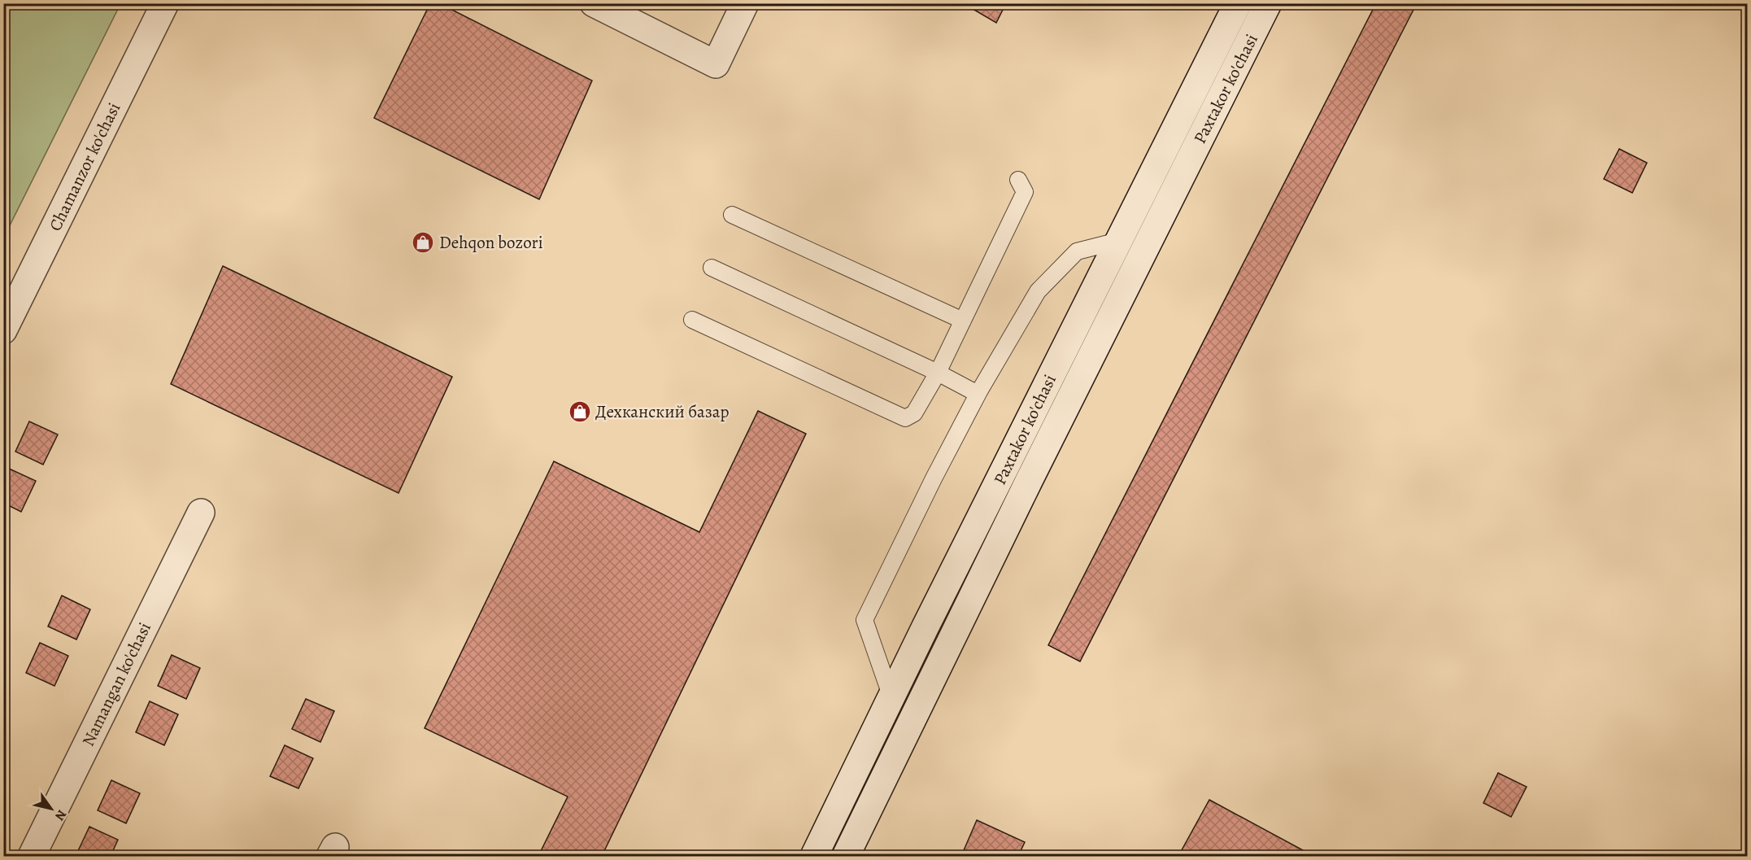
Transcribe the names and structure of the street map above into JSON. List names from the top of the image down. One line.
{"streets":{"main road":["Paxtakor ko'chasi","Chamanzor ko'chasi","Namangan ko'chasi"]},"places":{"shop":["Dehqon bozori","Дехканский базар"]},"north":"bottom right"}
